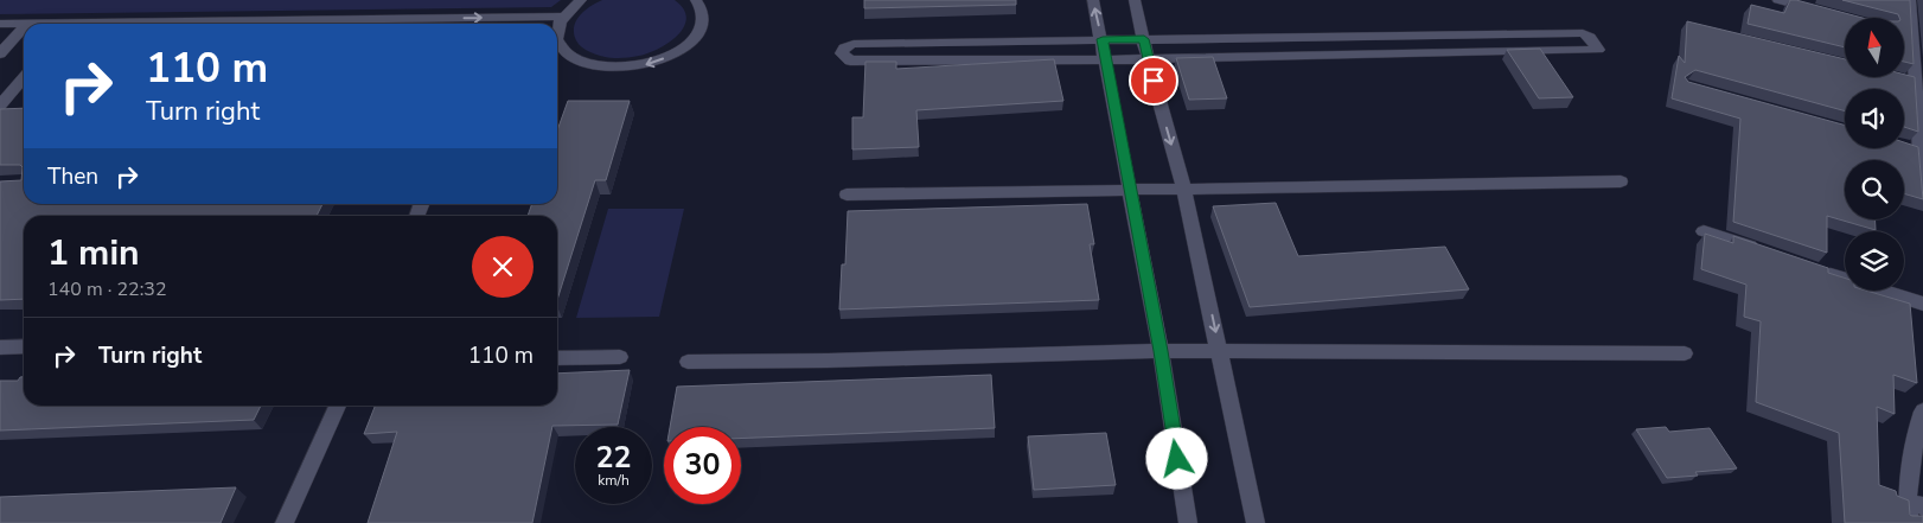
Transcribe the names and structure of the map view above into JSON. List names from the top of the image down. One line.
{"north":"top","page":{"turn":["110 m","Turn right"],"then":"Then","heading":["1 min","140 m · 22:32"],"list":[{"name":"Turn right","value":"110 m"}],"speed":"22 km/h","limit":"30"}}
